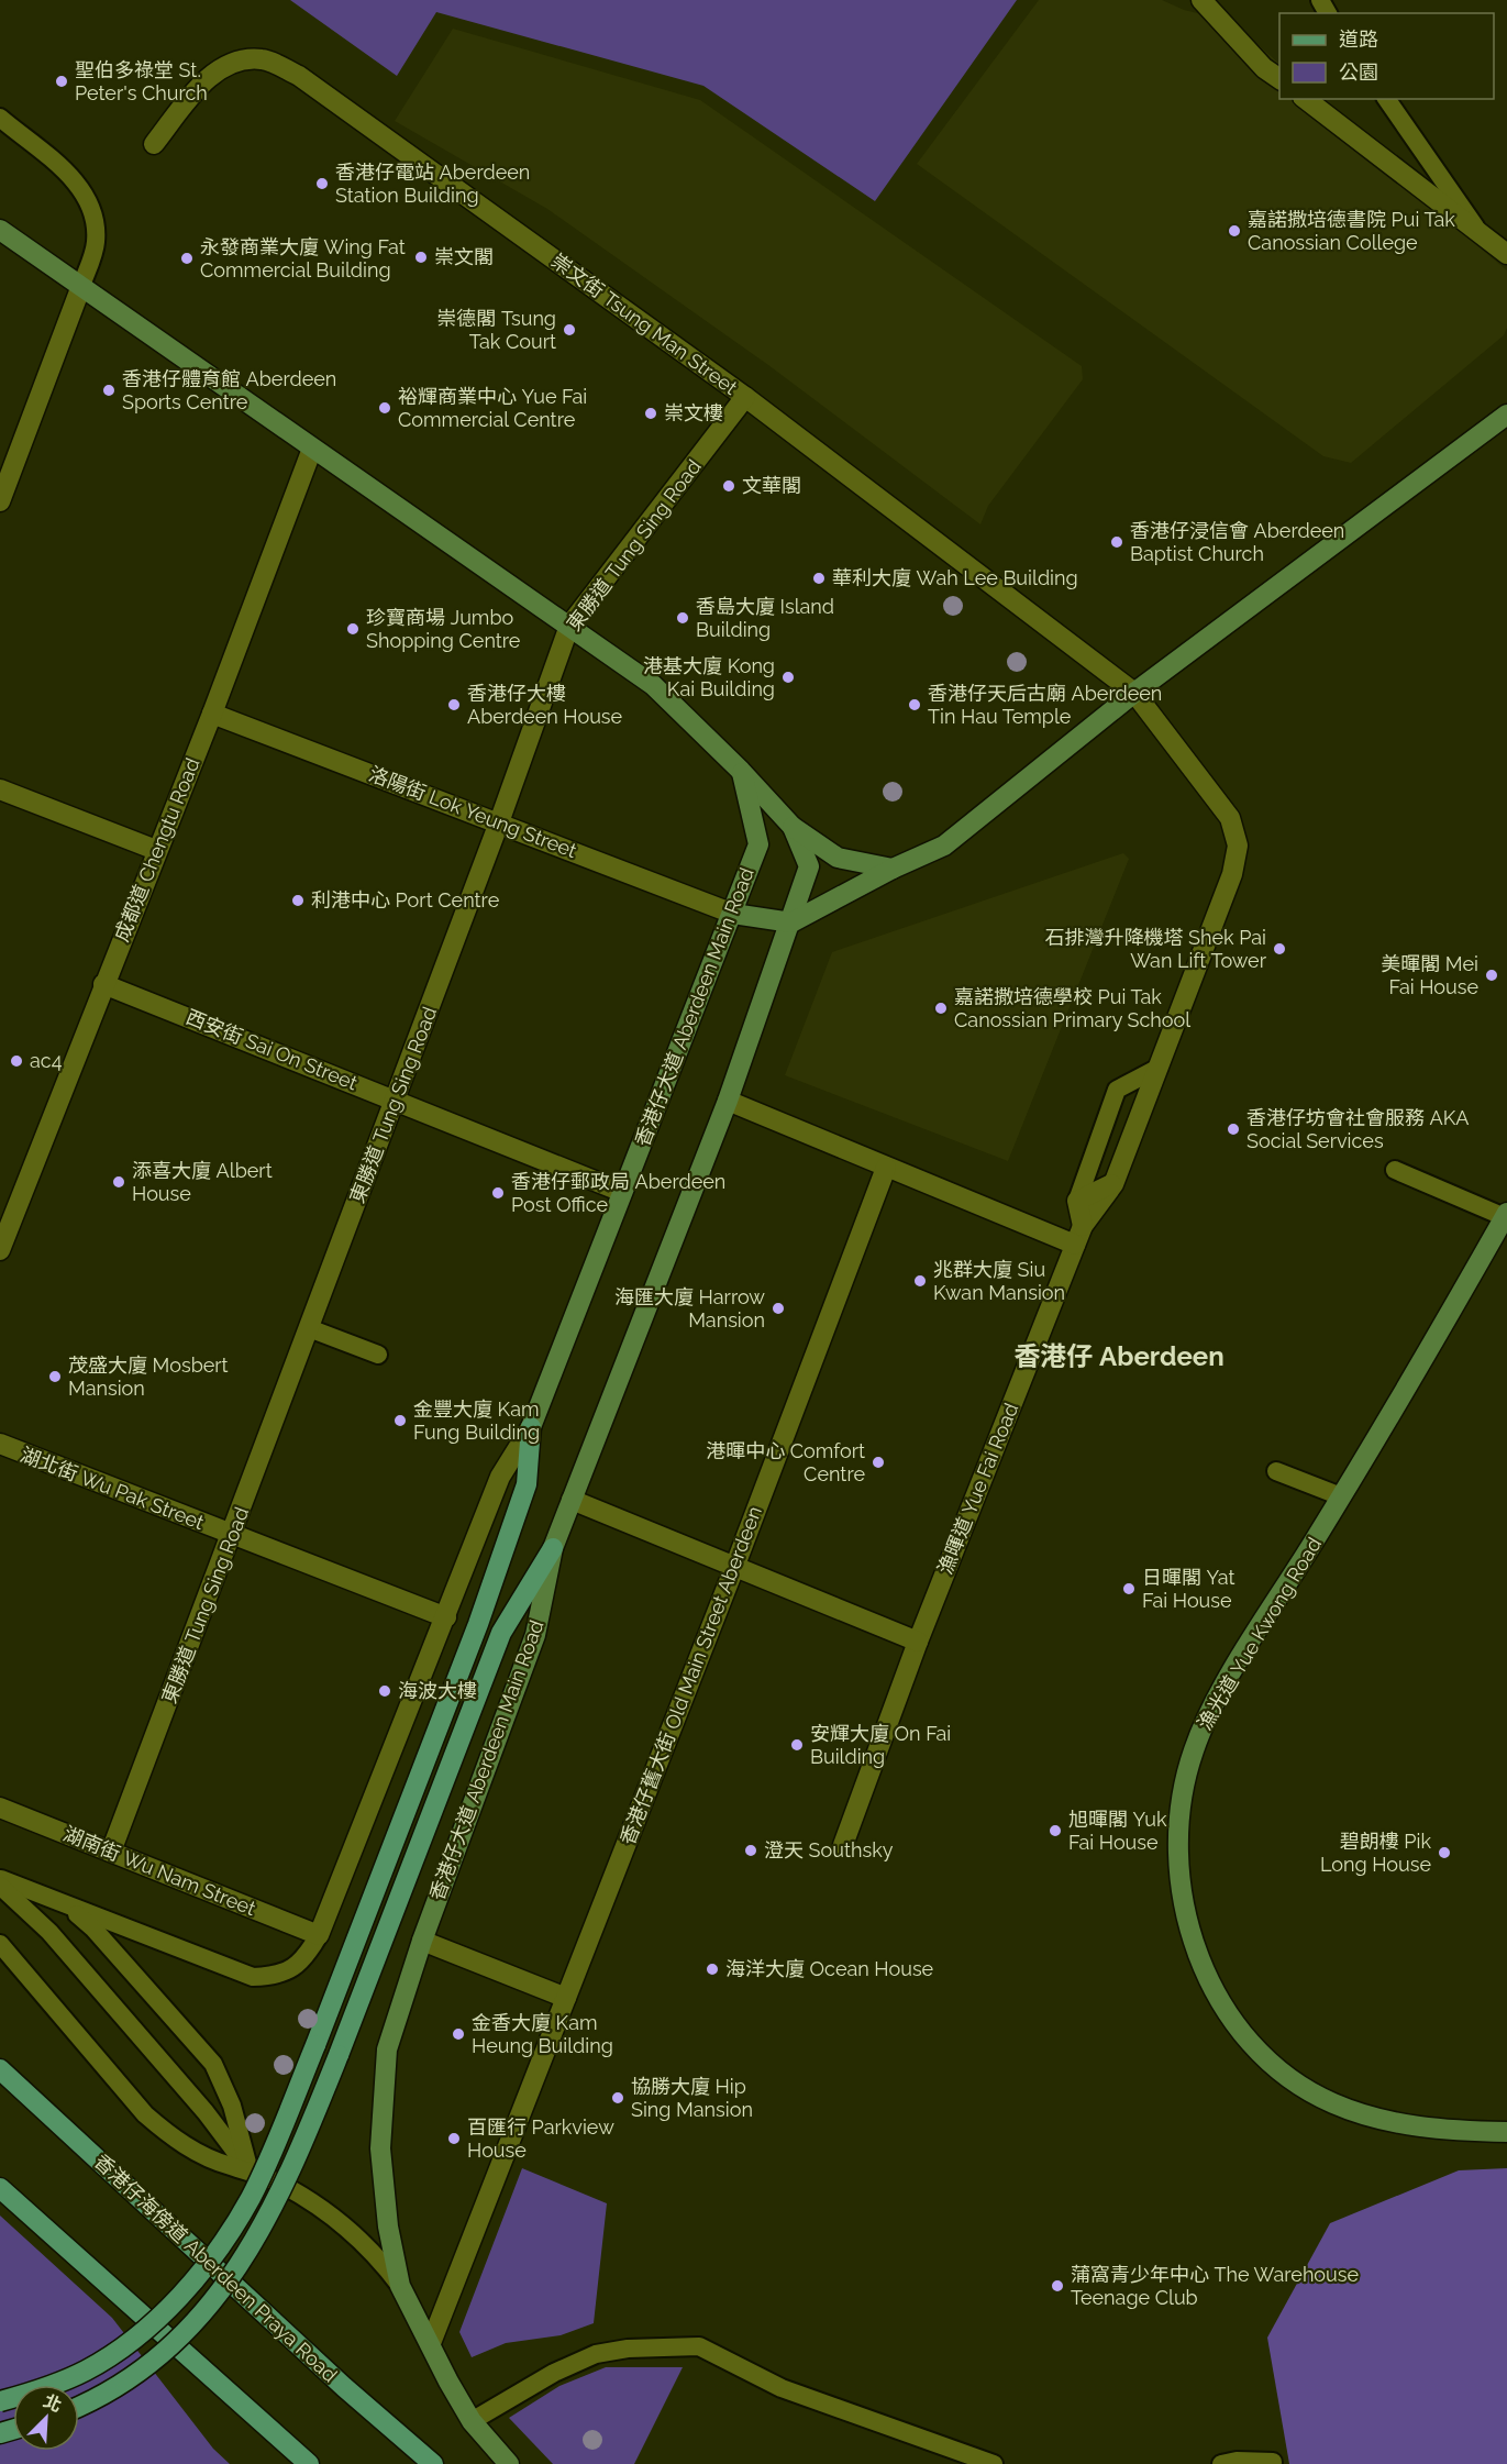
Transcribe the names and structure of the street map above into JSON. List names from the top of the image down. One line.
{"streets":{"main road":["香港仔大道 Aberdeen Main Road","漁光道 Yue Kwong Road","香港仔海傍道 Aberdeen Praya Road"],"street":["崇文街 Tsung Man Street","東勝道 Tung Sing Road","洛陽街 Lok Yeung Street","成都道 Chengtu Road","西安街 Sai On Street","湖北街 Wu Pak Street","漁暉道 Yue Fai Road","香港仔舊大街 Old Main Street Aberdeen","湖南街 Wu Nam Street"]},"crossings":[["崇文街 Tsung Man Street","東勝道 Tung Sing Road"],["崇文街 Tsung Man Street","漁暉道 Yue Fai Road"],["東勝道 Tung Sing Road","洛陽街 Lok Yeung Street"],["東勝道 Tung Sing Road","香港仔大道 Aberdeen Main Road"],["東勝道 Tung Sing Road","西安街 Sai On Street"],["東勝道 Tung Sing Road","湖北街 Wu Pak Street"],["東勝道 Tung Sing Road","湖南街 Wu Nam Street"],["洛陽街 Lok Yeung Street","成都道 Chengtu Road"],["洛陽街 Lok Yeung Street","香港仔大道 Aberdeen Main Road"],["成都道 Chengtu Road","香港仔大道 Aberdeen Main Road"],["成都道 Chengtu Road","西安街 Sai On Street"],["香港仔大道 Aberdeen Main Road","西安街 Sai On Street"],["香港仔大道 Aberdeen Main Road","湖北街 Wu Pak Street"],["香港仔大道 Aberdeen Main Road","香港仔舊大街 Old Main Street Aberdeen"],["香港仔大道 Aberdeen Main Road","湖南街 Wu Nam Street"]],"districts":["香港仔 Aberdeen"],"places":["聖伯多祿堂 St. Peter's Church","香港仔電站 Aberdeen Station Building","嘉諾撒培德書院 Pui Tak Canossian College","崇文閣","永發商業大廈 Wing Fat Commercial Building","崇德閣 Tsung Tak Court","香港仔體育館 Aberdeen Sports Centre","裕輝商業中心 Yue Fai Commercial Centre","崇文樓","文華閣","香港仔浸信會 Aberdeen Baptist Church","華利大廈 Wah Lee Building","香島大廈 Island Building","珍寶商場 Jumbo Shopping Centre","港基大廈 Kong Kai Building","香港仔大樓 Aberdeen House","香港仔天后古廟 Aberdeen Tin Hau Temple","利港中心 Port Centre","石排灣升降機塔 Shek Pai Wan Lift Tower","美暉閣 Mei Fai House","嘉諾撒培德學校 Pui Tak Canossian Primary School","ac4","香港仔坊會社會服務 AKA Social Services","添喜大廈 Albert House","香港仔郵政局 Aberdeen Post Office","兆群大廈 Siu Kwan Mansion","海匯大廈 Harrow Mansion","茂盛大廈 Mosbert Mansion","金豐大廈 Kam Fung Building","港暉中心 Comfort Centre","日暉閣 Yat Fai House","海波大樓","安輝大廈 On Fai Building","旭暉閣 Yuk Fai House","澄天 Southsky","碧朗樓 Pik Long House","海洋大廈 Ocean House","金香大廈 Kam Heung Building","協勝大廈 Hip Sing Mansion","百匯行 Parkview House","蒲窩青少年中心 The Warehouse Teenage Club"],"legend":["道路","公園"],"north":"top right"}
